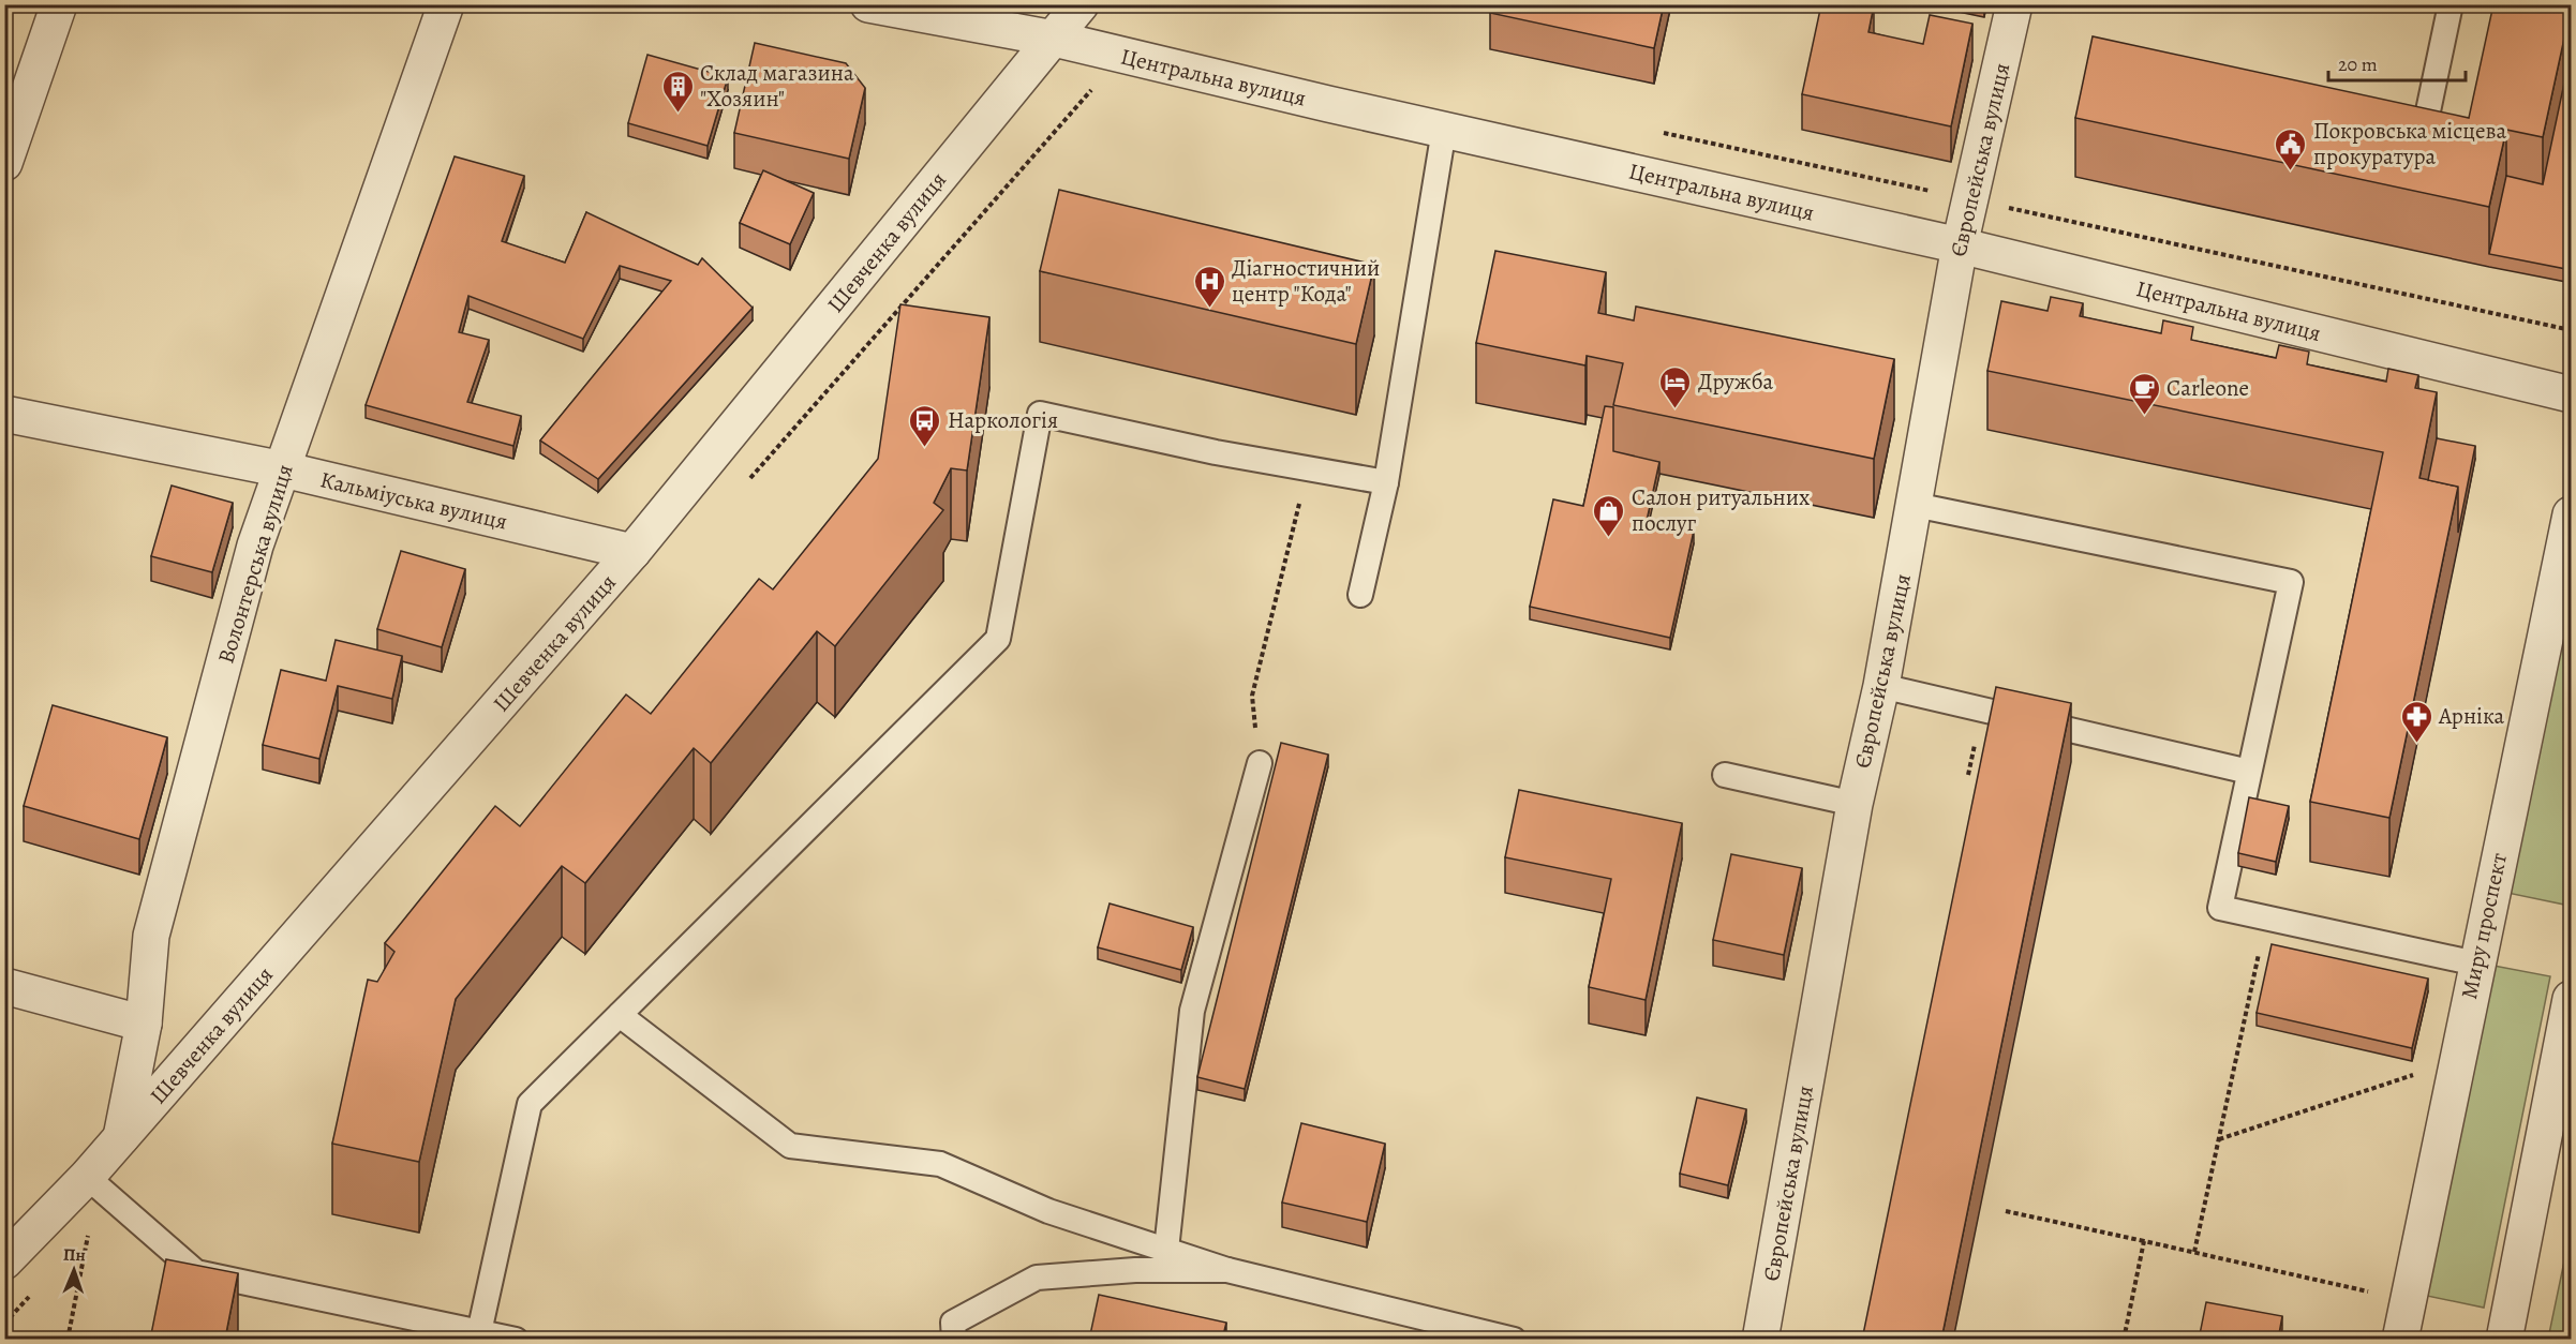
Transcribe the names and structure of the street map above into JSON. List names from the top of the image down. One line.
{"streets":{"street":["Центральна вулиця","Європейська вулиця","Шевченка вулиця","Кальміуська вулиця","Волонтерська вулиця","Миру проспект"]},"crossings":[["Центральна вулиця","Європейська вулиця"],["Центральна вулиця","Шевченка вулиця"],["Шевченка вулиця","Кальміуська вулиця"],["Шевченка вулиця","Волонтерська вулиця"],["Кальміуська вулиця","Волонтерська вулиця"]],"places":{"building":["Склад магазина \"Хозяин\""],"public building":["Покровська місцева прокуратура"],"hospital":["Діагностичний центр \"Кода\""],"hotel":["Дружба"],"cafe":["Carleone"],"bus stop":["Наркологія"],"shop":["Салон ритуальних послуг"],"pharmacy":["Арніка"]},"scale_bar":"20 m","north":"top"}
